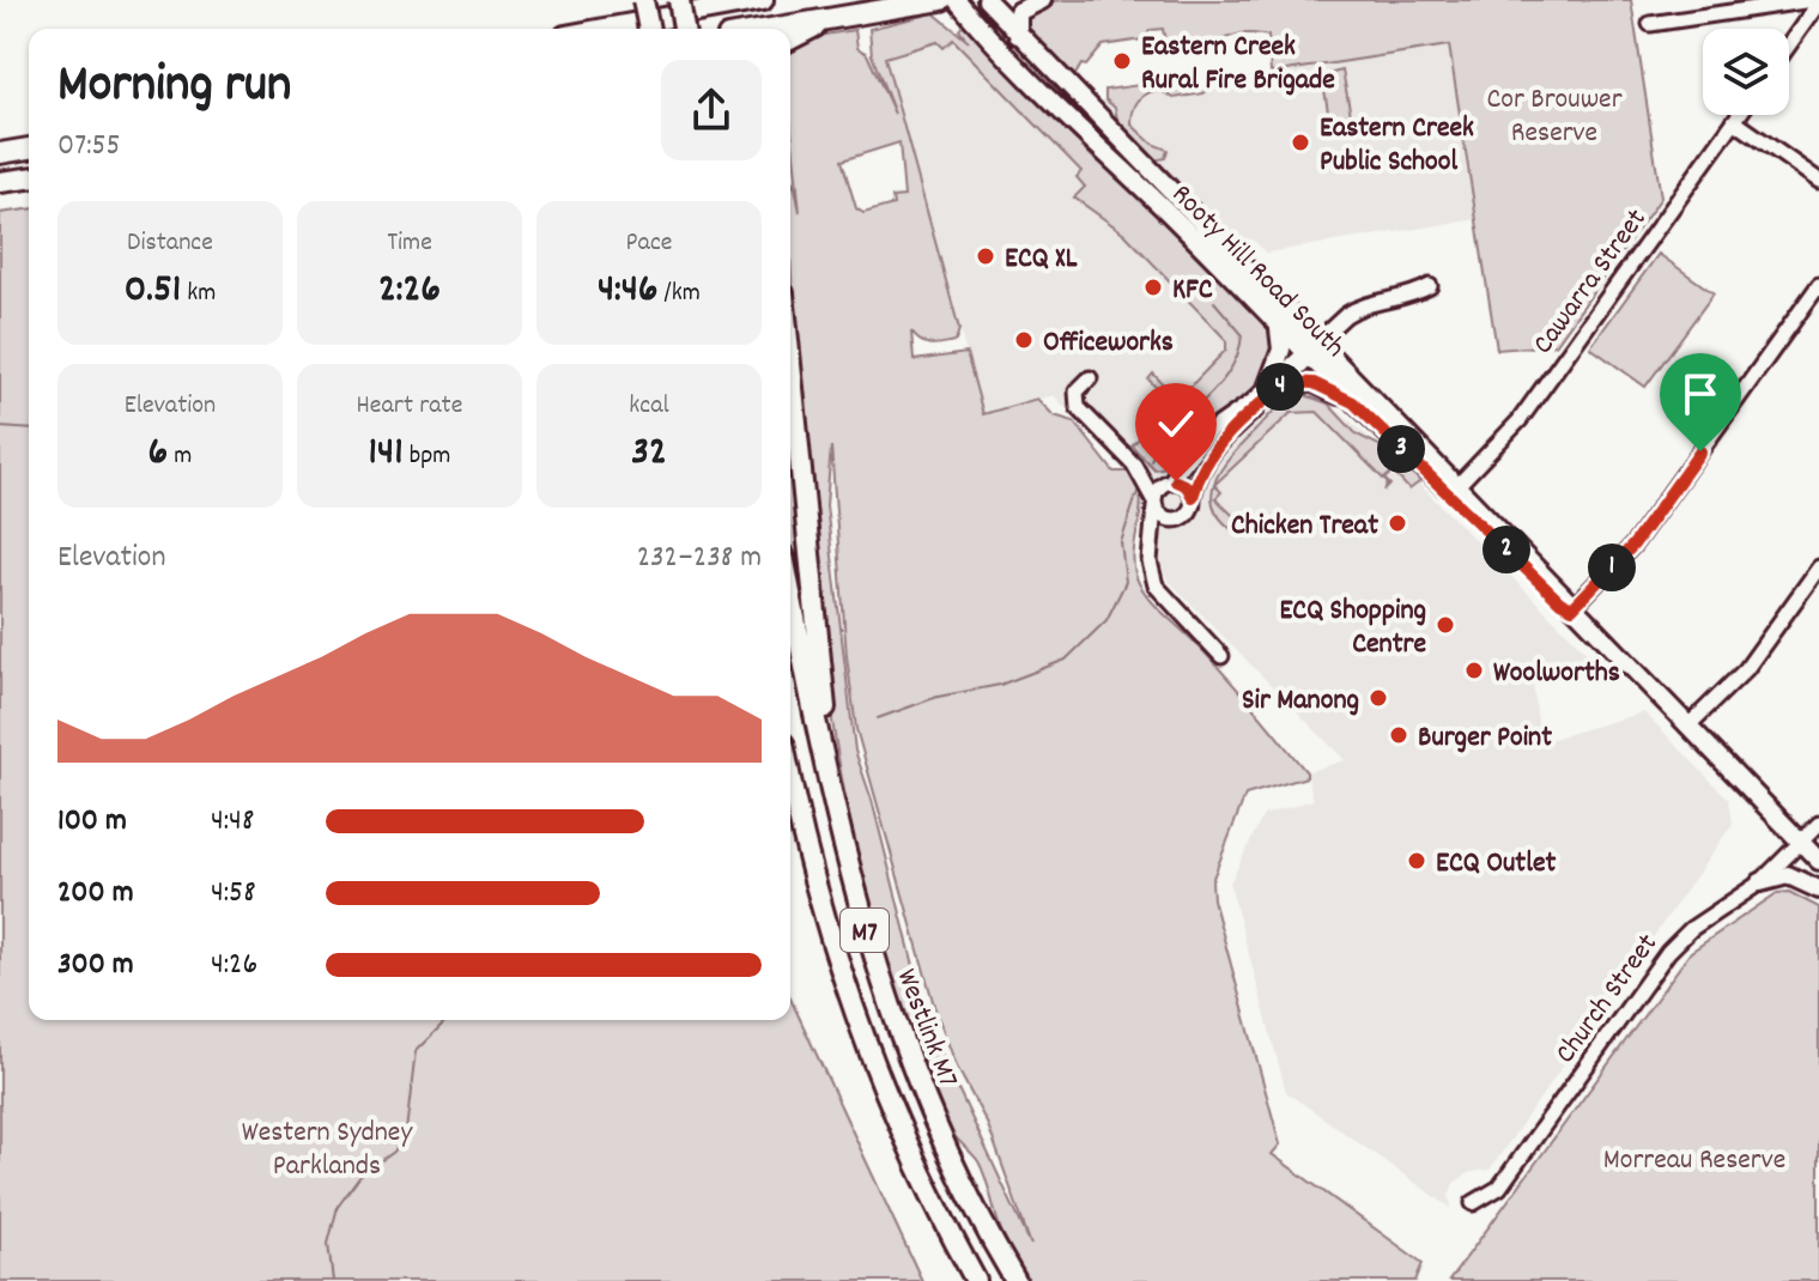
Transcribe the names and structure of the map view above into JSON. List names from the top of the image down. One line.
{"streets":{"highway":["M7","Westlink M7"],"main road":["Rooty Hill Road South"],"street":["Cawarra Street","Church Street"]},"crossings":[["Rooty Hill Road South","Cawarra Street"],["Rooty Hill Road South","Church Street"],["M7","Westlink M7"]],"parks":["Cor Brouwer Reserve","Western Sydney Parklands","Morreau Reserve"],"places":["Eastern Creek Rural Fire Brigade","Eastern Creek Public School","ECQ XL","KFC","Officeworks","Chicken Treat","ECQ Shopping Centre","Woolworths","Sir Manong","Burger Point","ECQ Outlet"],"page":{"heading":["Morning run","07:55"],"stats":[["Distance","0.51 km"],["Time","2:26"],["Pace","4:46 /km"],["Elevation","6 m"],["Heart rate","141 bpm"],["kcal","32"]],"pins":["4","3","2","1"],"chart":["Elevation","232–238 m"],"list":[{"name":"100 m","note":"4:48"},{"name":"200 m","note":"4:58"},{"name":"300 m","note":"4:26"}]}}
